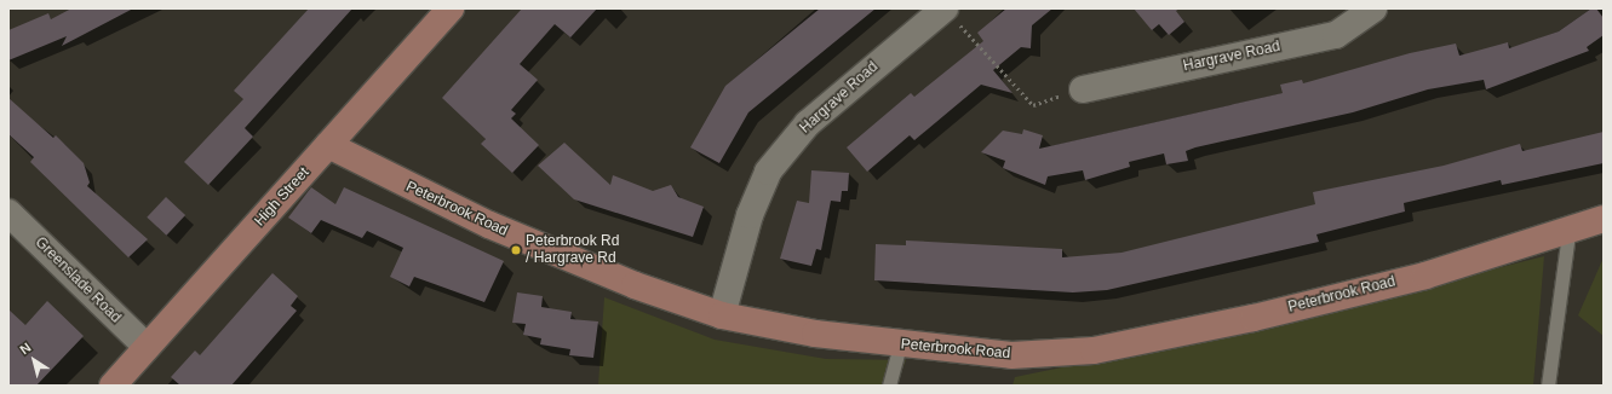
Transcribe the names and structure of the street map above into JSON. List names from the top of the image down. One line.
{"streets":{"street":["Hargrave Road","High Street","Peterbrook Road","Greenslade Road"]},"crossings":[["Hargrave Road","Peterbrook Road"],["High Street","Peterbrook Road"],["High Street","Greenslade Road"]],"places":["Peterbrook Rd / Hargrave Rd"],"north":"top left"}
